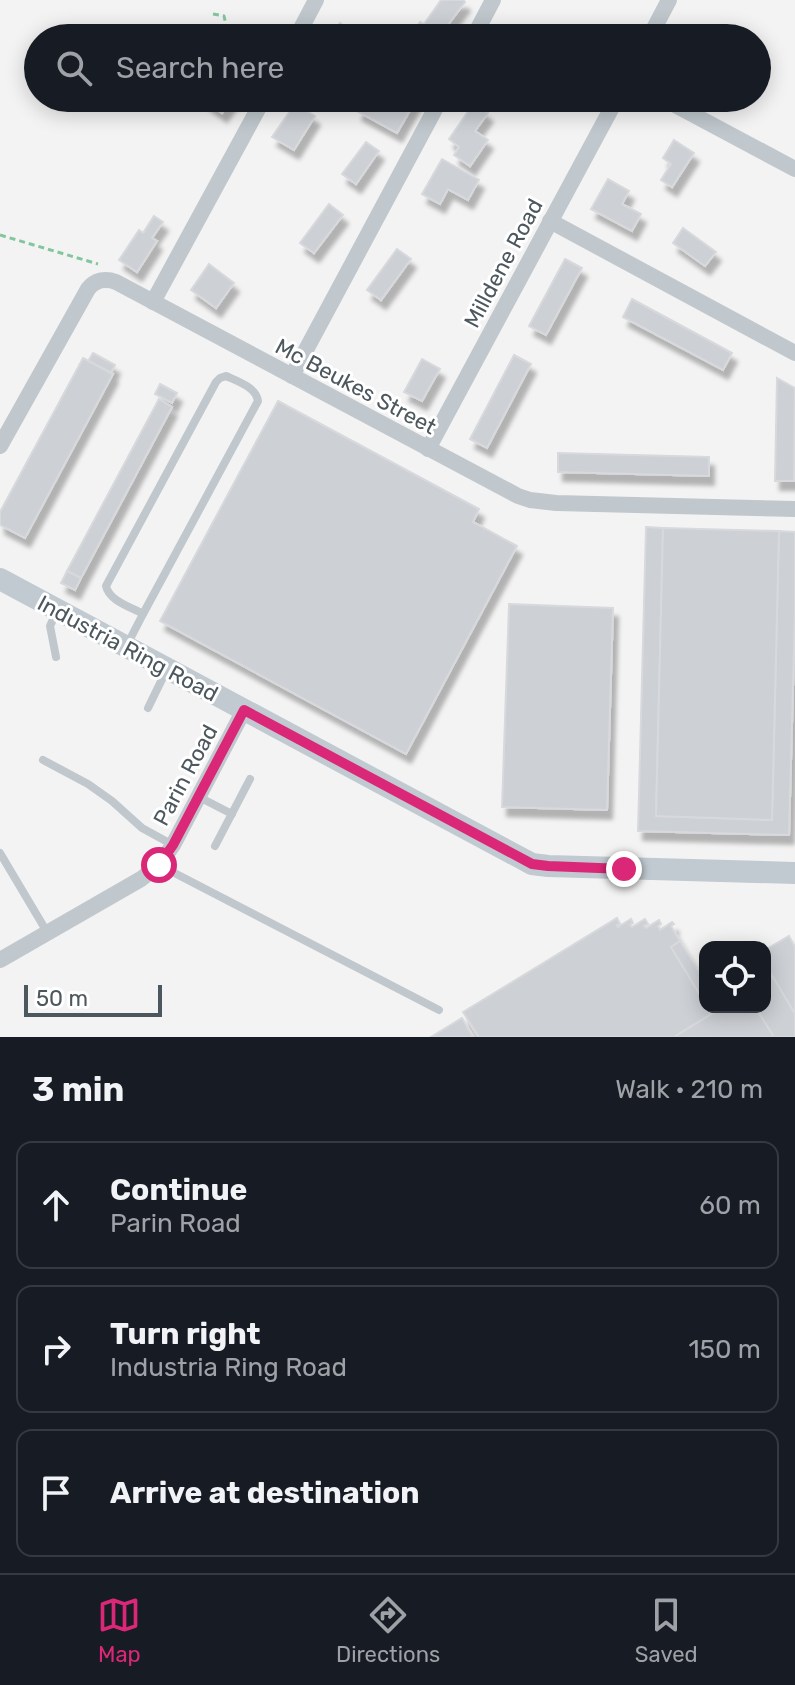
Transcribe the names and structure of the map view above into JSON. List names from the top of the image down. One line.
{"streets":{"street":["Milldene Road","Mc Beukes Street","Industria Ring Road","Parin Road"]},"crossings":[["Milldene Road","Mc Beukes Street"],["Industria Ring Road","Parin Road"]],"scale_bar":"50 m","page":{"search":"Search here","scale":"50 m","heading":["3 min","Walk · 210 m"],"list":[["Continue","Parin Road","60 m"],["Turn right","Industria Ring Road","150 m"],"Arrive at destination"],"nav":["Map","Directions","Saved"]}}
